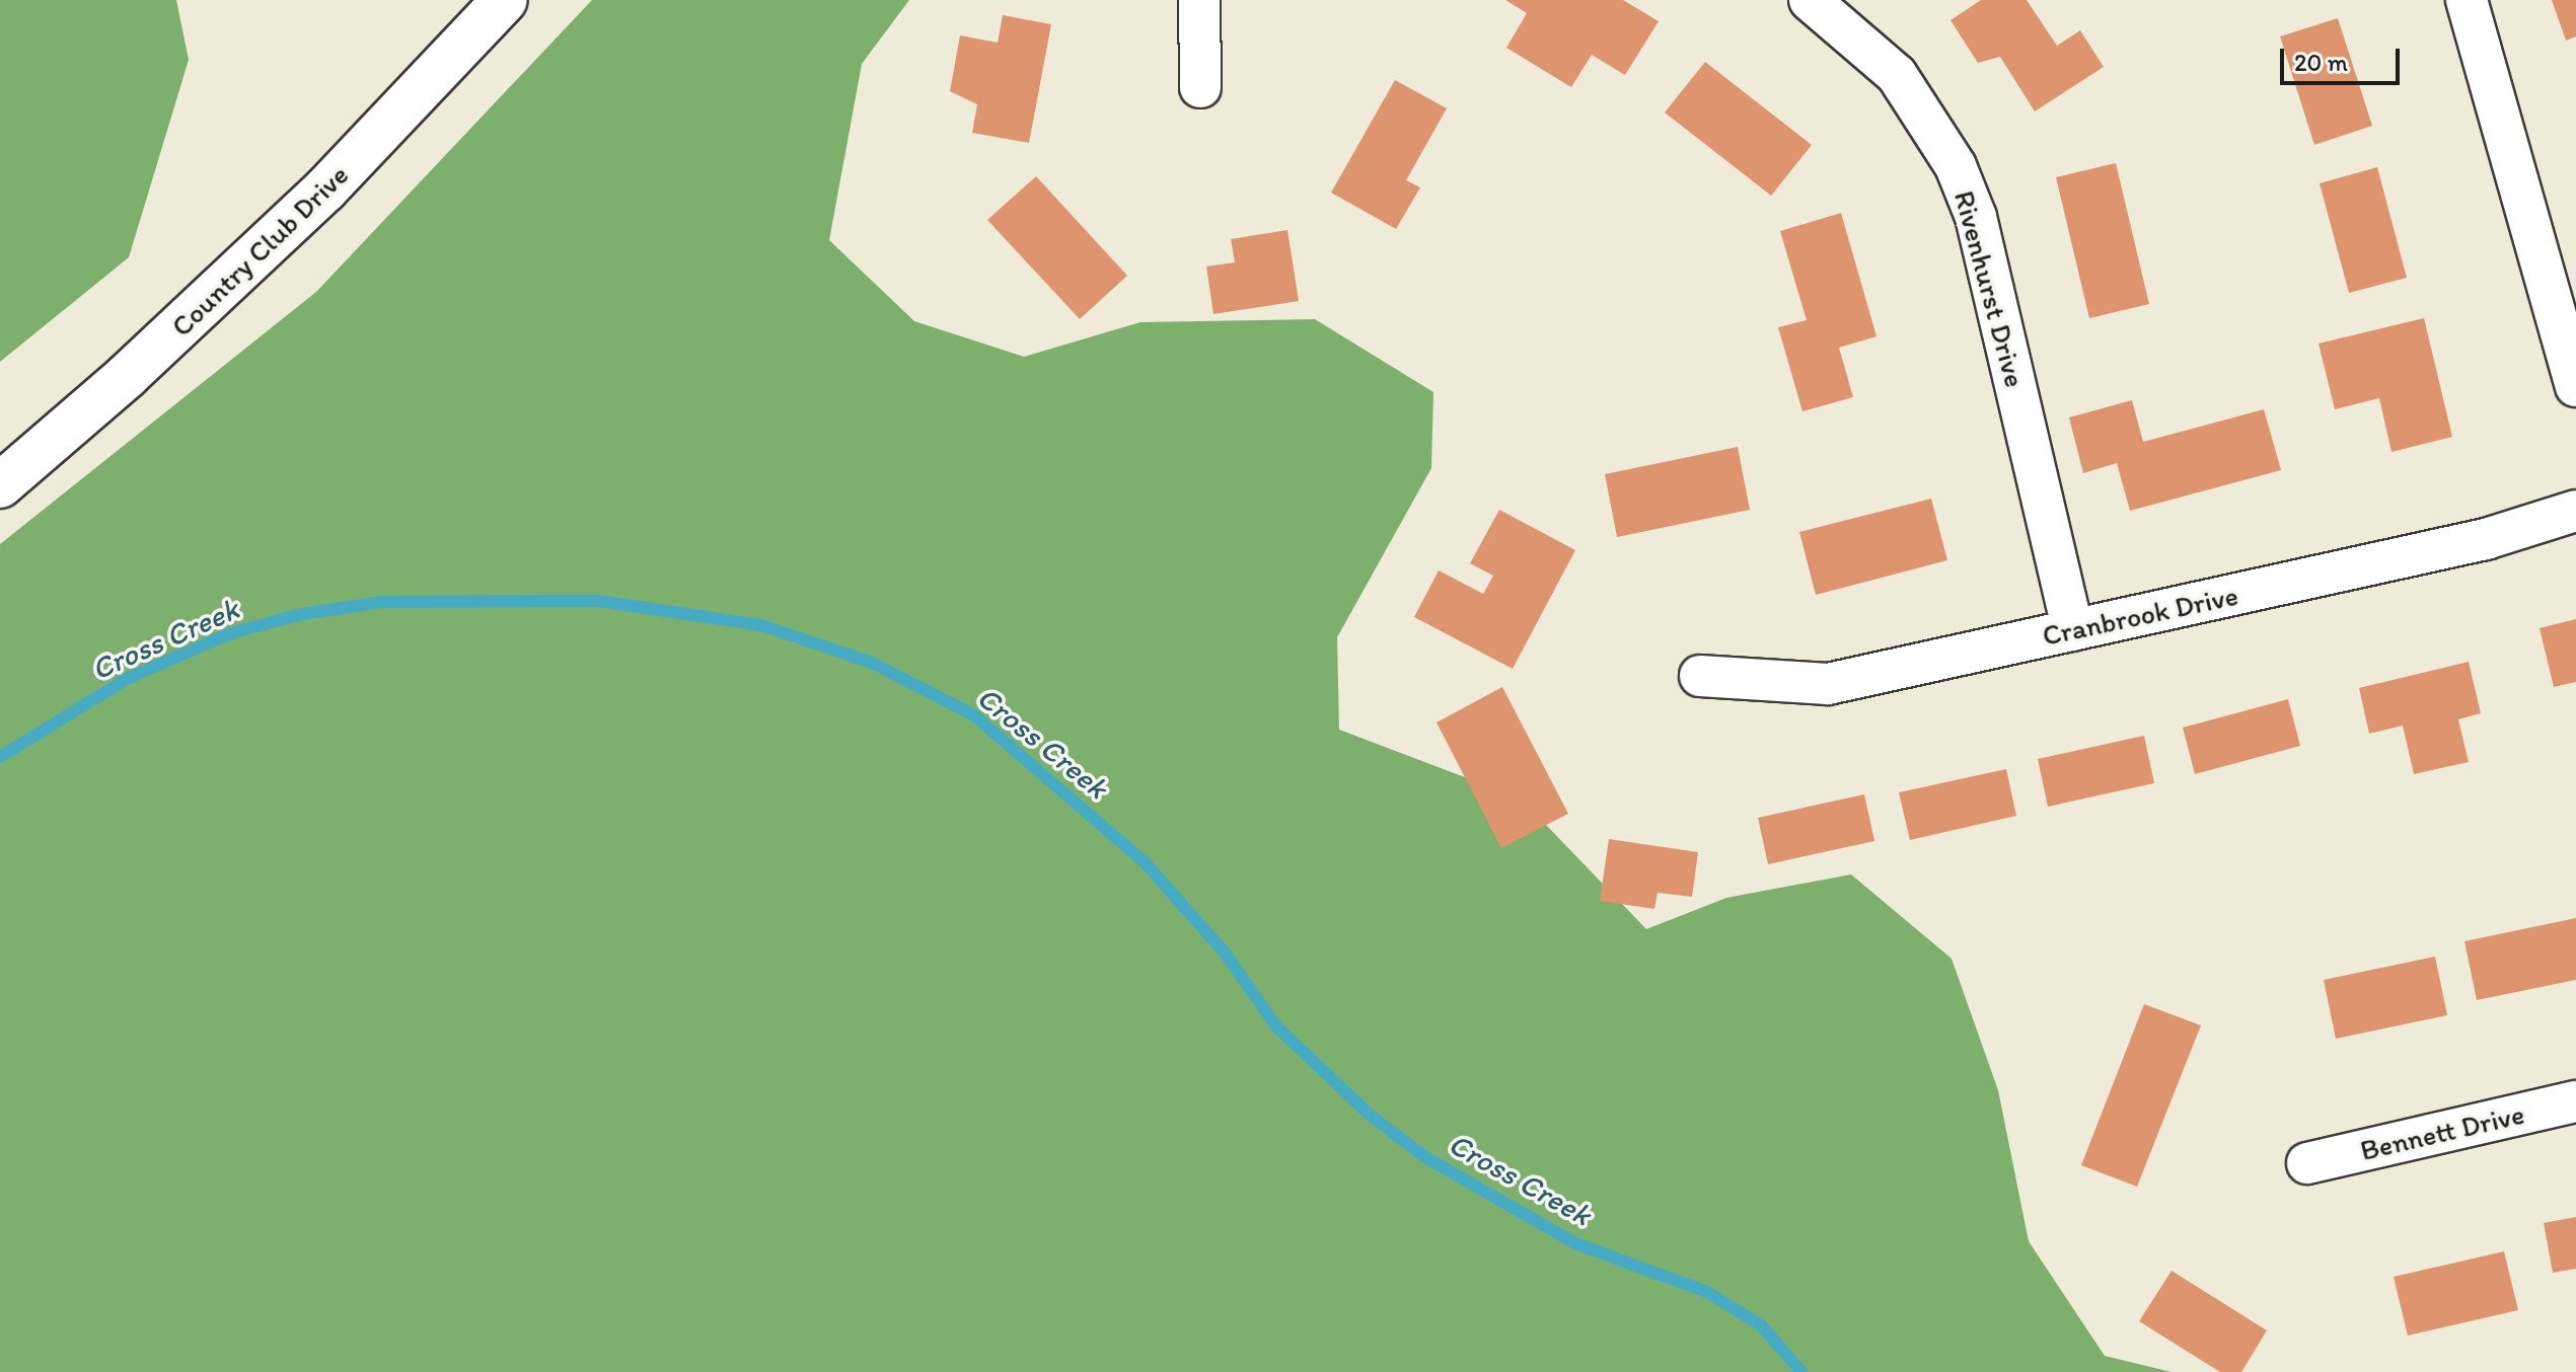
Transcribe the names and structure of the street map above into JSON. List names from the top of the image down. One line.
{"streets":{"main road":["Country Club Drive"],"street":["Rivenhurst Drive","Cranbrook Drive","Bennett Drive"]},"crossings":[["Rivenhurst Drive","Cranbrook Drive"]],"water":["Cross Creek"],"scale_bar":"20 m"}
